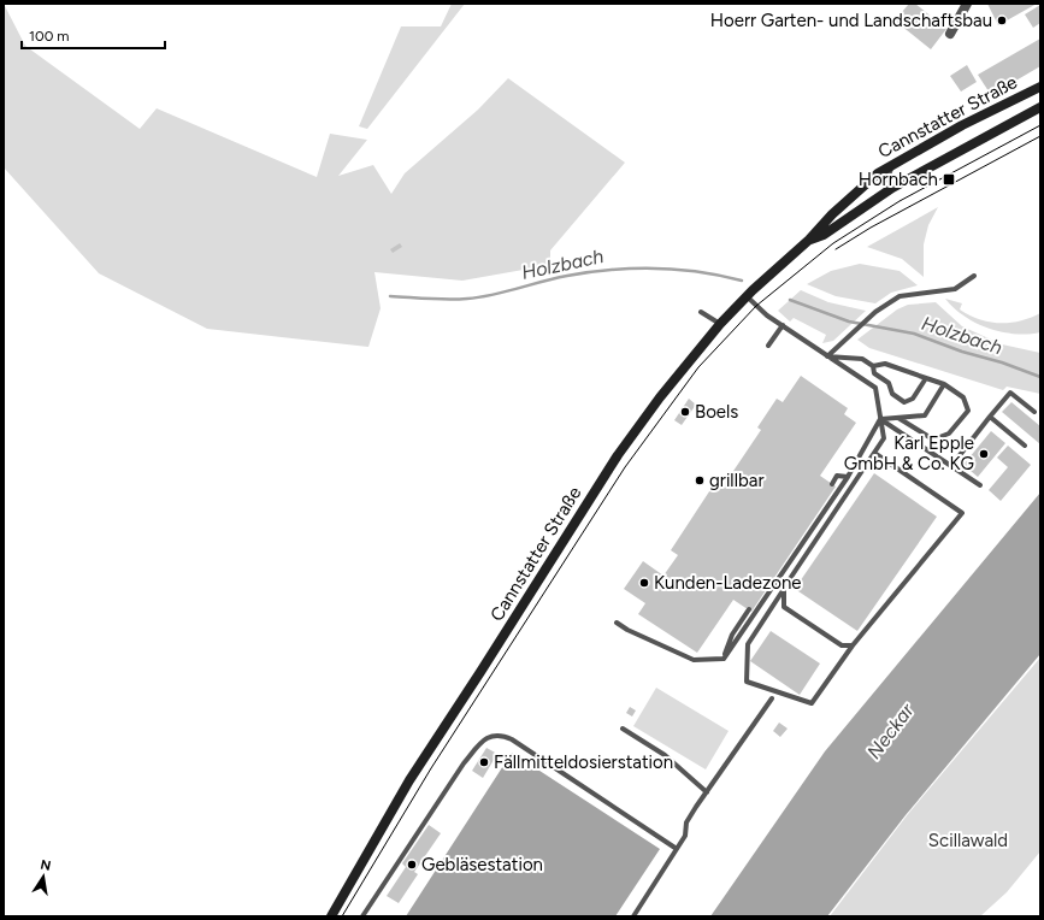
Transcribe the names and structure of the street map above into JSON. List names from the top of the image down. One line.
{"streets":{"main road":["Cannstatter Straße"]},"water":["Holzbach","Neckar"],"parks":["Scillawald"],"places":{"other":["Hoerr Garten- und Landschaftsbau","Boels","Karl Epple GmbH & Co. KG","grillbar","Kunden-Ladezone","Fällmitteldosierstation","Gebläsestation"],"transit":["Hornbach"]},"scale_bar":"100 m","north":"top"}
